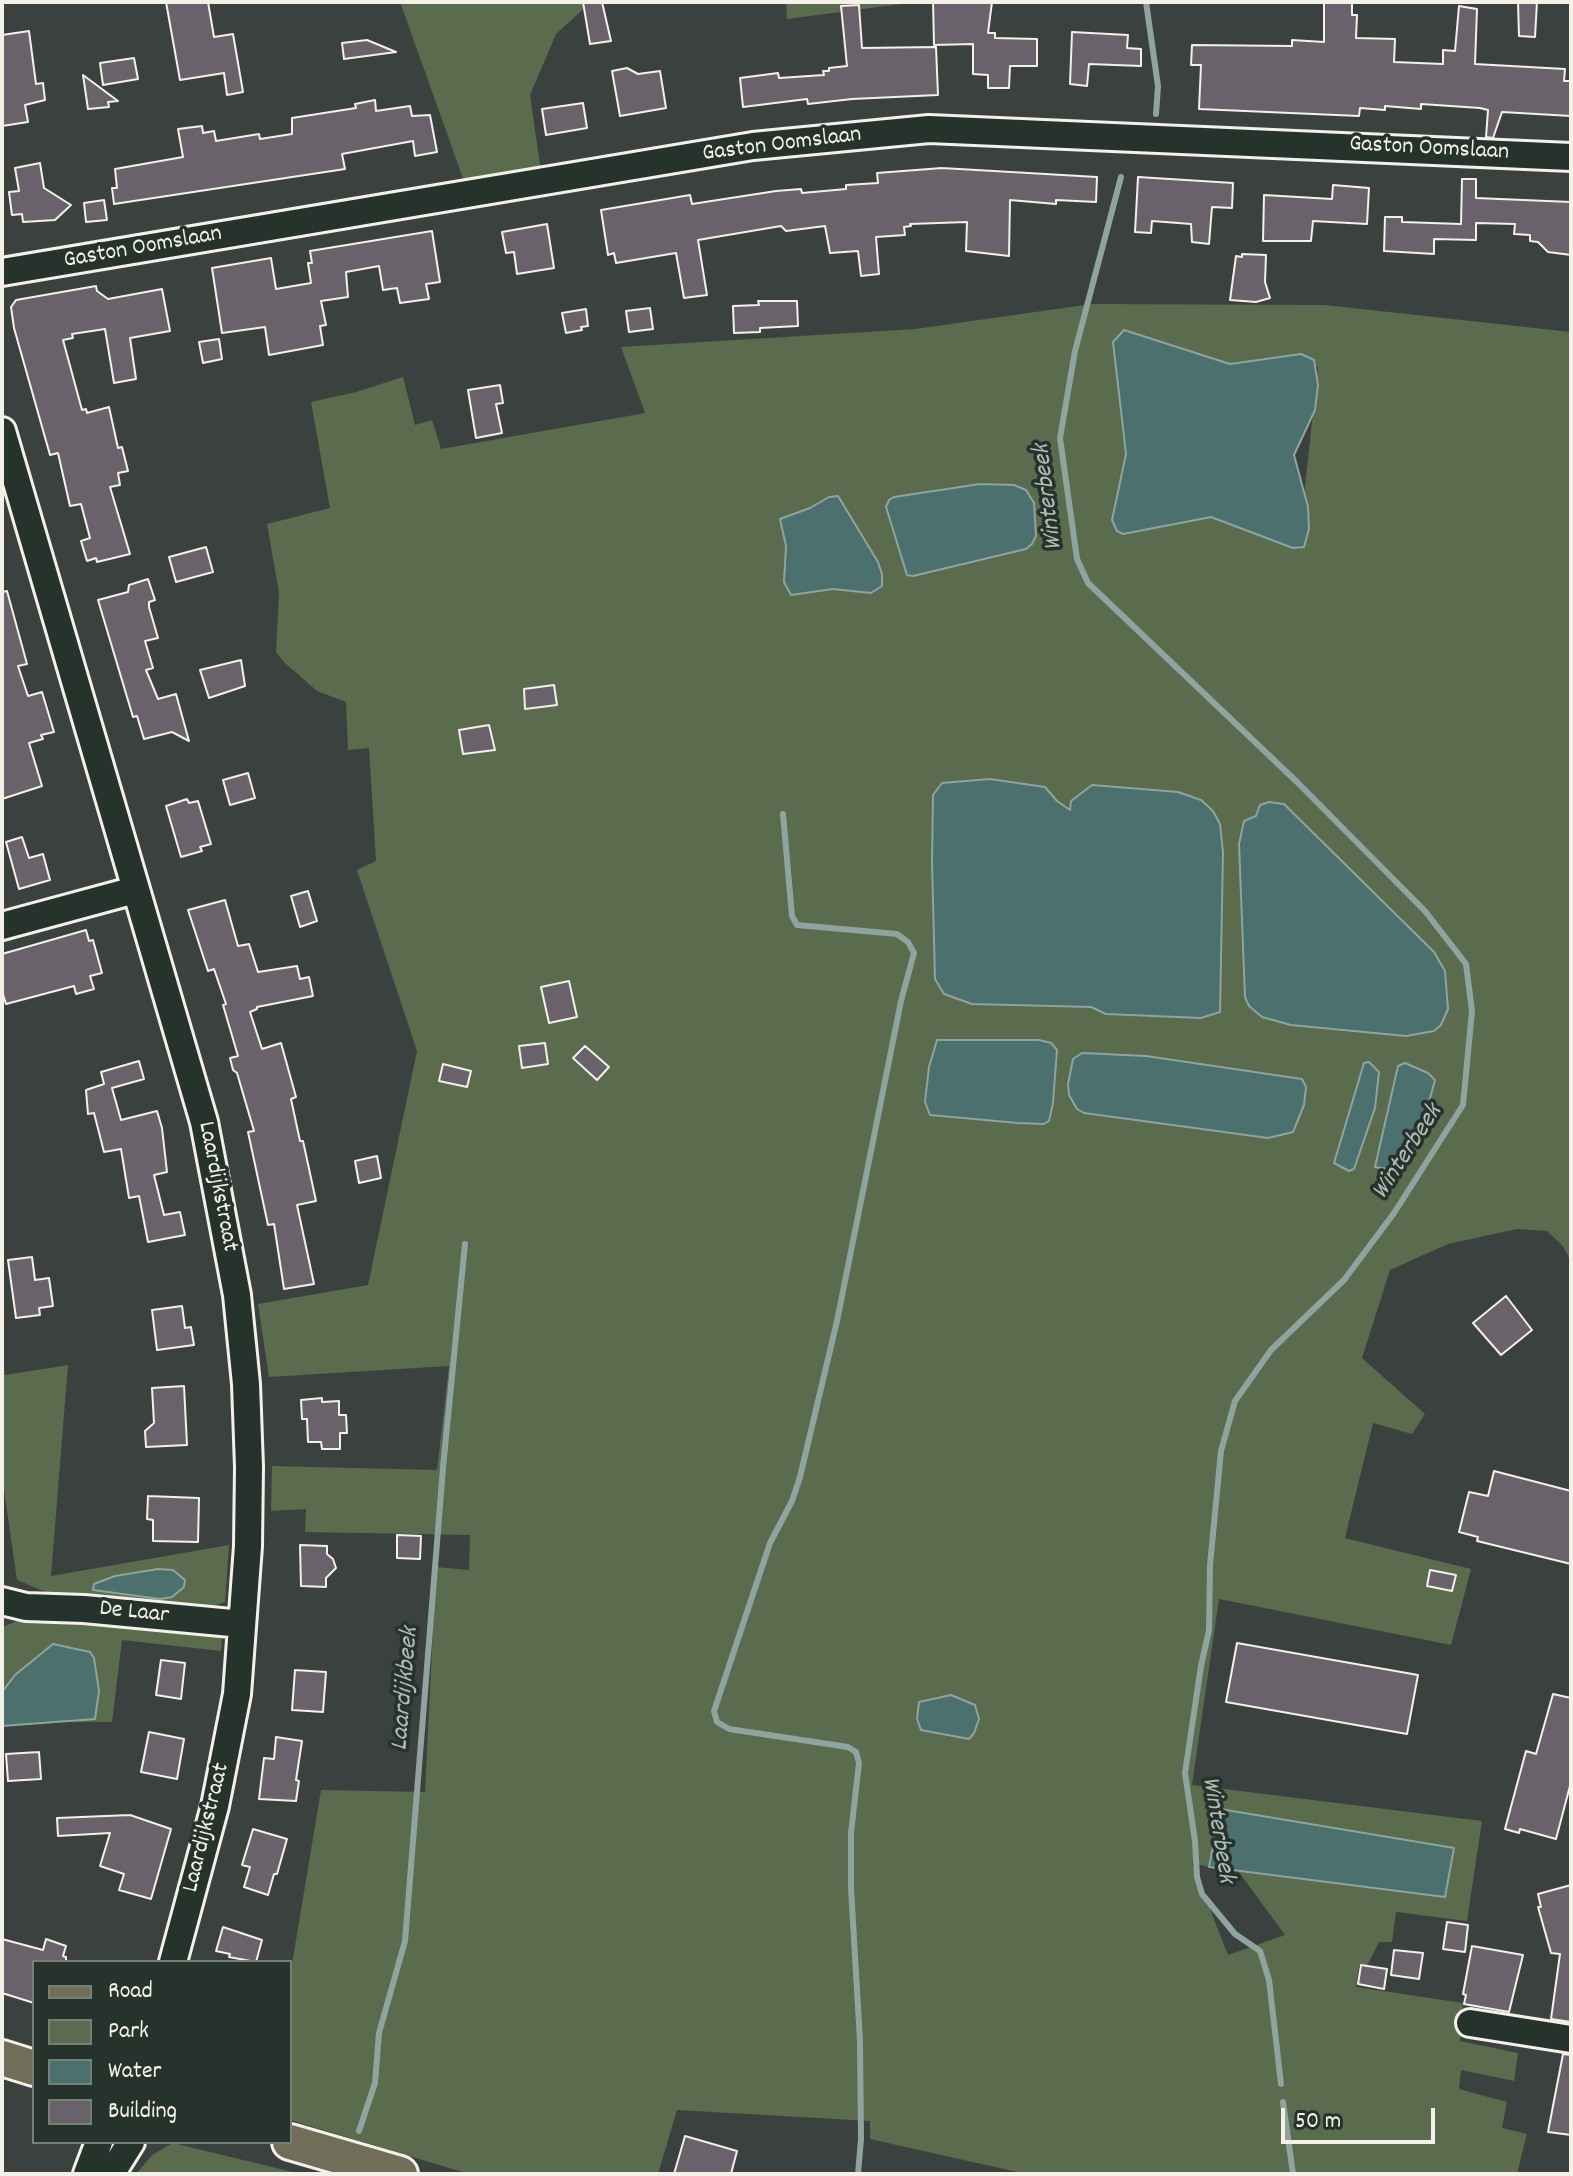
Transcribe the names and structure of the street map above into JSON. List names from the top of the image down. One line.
{"streets":{"street":["Gaston Oomslaan","Laardijkstraat","De Laar"]},"crossings":[["Laardijkstraat","De Laar"]],"water":["Winterbeek","Laardijkbeek"],"legend":["Road","Park","Water","Building"],"scale_bar":"50 m"}
